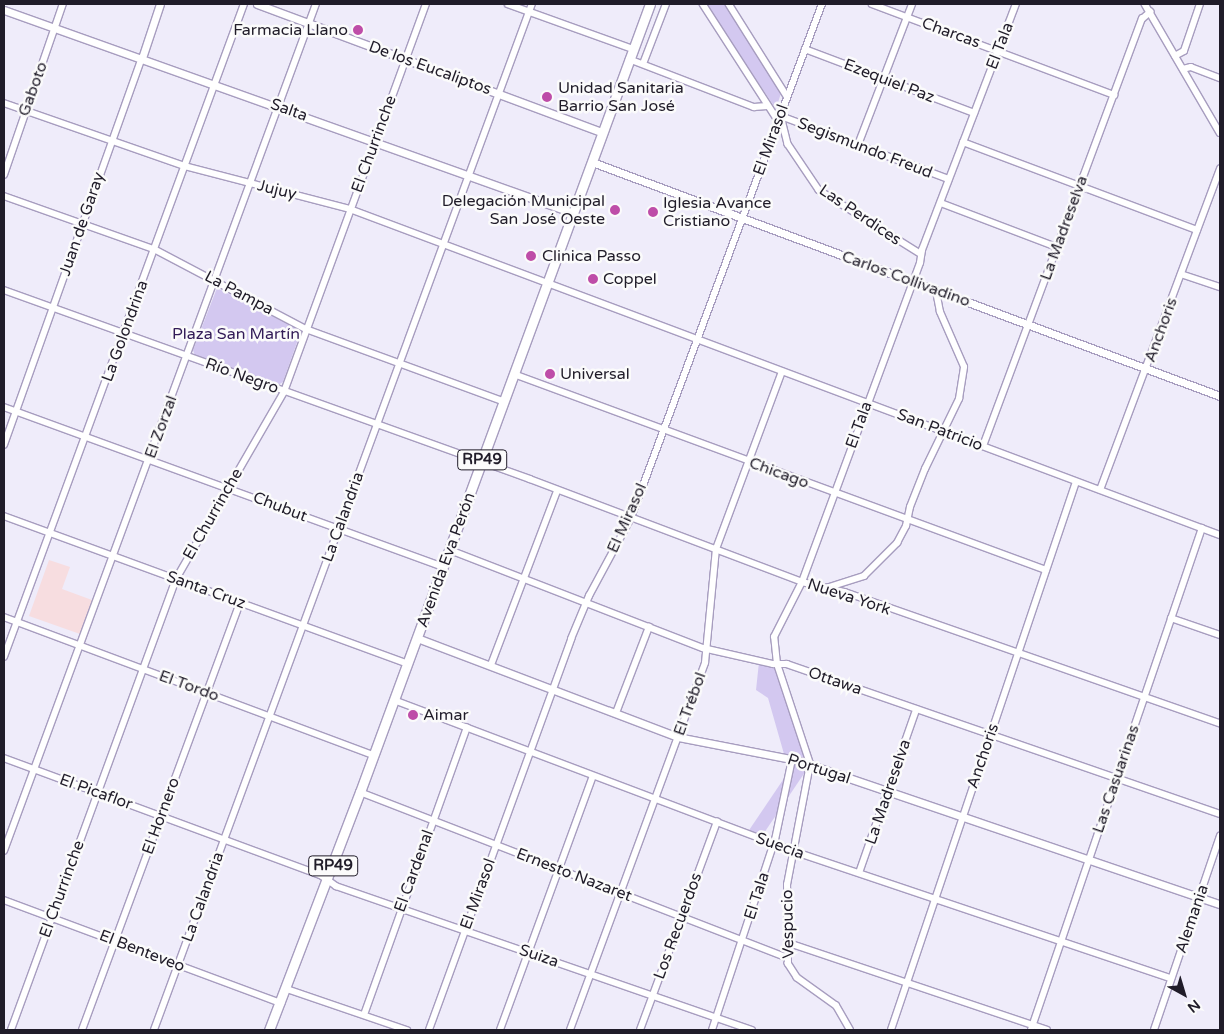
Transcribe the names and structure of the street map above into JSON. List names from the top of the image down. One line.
{"streets":{"main road":["RP49","Avenida Eva Perón"],"street":["Charcas","El Tala","De los Eucaliptos","Ezequiel Paz","Gaboto","Salta","El Mirasol","El Churrinche","Segismundo Freud","Jujuy","Las Perdices","Juan de Garay","La Madreselva","Carlos Collivadino","La Pampa","Anchoris","La Golondrina","Río Negro","El Zorzal","San Patricio","Chicago","Chubut","La Calandria","Santa Cruz","Nueva York","Ottawa","El Tordo","El Trébol","Portugal","Las Casuarinas","El Picaflor","El Hornero","Suecia","El Cardenal","Ernesto Nazaret","Alemania","Vespucio","Los Recuerdos","El Benteveo","Suiza"]},"crossings":[["Charcas","El Tala"],["Charcas","La Madreselva"],["El Tala","Ezequiel Paz"],["El Tala","Segismundo Freud"],["El Tala","Las Perdices"],["El Tala","Carlos Collivadino"],["El Tala","San Patricio"],["El Tala","Chicago"],["El Tala","Nueva York"],["El Tala","Ottawa"],["El Tala","Portugal"],["El Tala","Suecia"],["El Tala","Ernesto Nazaret"],["El Tala","Vespucio"],["El Tala","Suiza"],["De los Eucaliptos","El Churrinche"],["De los Eucaliptos","El Zorzal"],["De los Eucaliptos","La Calandria"],["De los Eucaliptos","Avenida Eva Perón"],["Ezequiel Paz","El Mirasol"],["Gaboto","Salta"],["Gaboto","Jujuy"],["Salta","El Churrinche"],["Salta","Juan de Garay"],["Salta","La Golondrina"],["Salta","El Zorzal"],["Salta","La Calandria"],["Salta","Avenida Eva Perón"],["El Mirasol","Segismundo Freud"],["El Mirasol","Las Perdices"],["El Mirasol","Carlos Collivadino"],["El Mirasol","San Patricio"],["El Mirasol","Chicago"],["El Mirasol","Nueva York"],["El Mirasol","Ottawa"],["El Mirasol","Portugal"],["El Mirasol","Suecia"],["El Mirasol","Ernesto Nazaret"],["El Mirasol","Suiza"],["El Churrinche","Jujuy"],["El Churrinche","La Pampa"],["El Churrinche","Río Negro"],["El Churrinche","Chubut"],["El Churrinche","Santa Cruz"],["El Churrinche","El Tordo"],["El Churrinche","El Picaflor"],["El Churrinche","El Benteveo"],["Segismundo Freud","Las Perdices"],["Jujuy","Juan de Garay"],["Jujuy","La Golondrina"],["Jujuy","El Zorzal"],["Jujuy","San Patricio"],["Jujuy","La Calandria"],["Jujuy","Avenida Eva Perón"],["Juan de Garay","La Pampa"],["Juan de Garay","Río Negro"],["Juan de Garay","Chubut"],["La Madreselva","Carlos Collivadino"],["La Madreselva","San Patricio"],["La Madreselva","Ottawa"],["La Madreselva","Portugal"],["La Madreselva","Suecia"],["Carlos Collivadino","Anchoris"],["Carlos Collivadino","Avenida Eva Perón"],["La Pampa","La Golondrina"],["La Pampa","El Zorzal"],["La Pampa","La Calandria"],["La Pampa","Avenida Eva Perón"],["Anchoris","San Patricio"],["Anchoris","Chicago"],["Anchoris","Nueva York"],["Anchoris","Ottawa"],["Anchoris","Portugal"],["Anchoris","Suecia"],["La Golondrina","Río Negro"],["La Golondrina","Chubut"],["La Golondrina","Santa Cruz"],["La Golondrina","El Tordo"],["Río Negro","El Zorzal"],["Río Negro","La Calandria"],["Río Negro","Avenida Eva Perón"],["Río Negro","Nueva York"],["El Zorzal","Chubut"],["El Zorzal","Santa Cruz"],["El Zorzal","El Tordo"],["El Zorzal","El Picaflor"],["San Patricio","Avenida Eva Perón"],["San Patricio","El Trébol"],["San Patricio","Las Casuarinas"],["Chicago","Avenida Eva Perón"],["Chicago","El Trébol"],["Chubut","La Calandria"],["Chubut","Avenida Eva Perón"],["La Calandria","Santa Cruz"],["La Calandria","El Tordo"],["La Calandria","El Picaflor"],["La Calandria","El Benteveo"],["Avenida Eva Perón","Santa Cruz"],["Avenida Eva Perón","Nueva York"],["Avenida Eva Perón","Ottawa"],["Avenida Eva Perón","El Tordo"],["Avenida Eva Perón","Portugal"],["Avenida Eva Perón","El Picaflor"],["Avenida Eva Perón","Suecia"],["Avenida Eva Perón","Ernesto Nazaret"],["Avenida Eva Perón","El Benteveo"],["Avenida Eva Perón","Suiza"],["Santa Cruz","El Hornero"],["Nueva York","El Trébol"],["Nueva York","Las Casuarinas"],["Ottawa","El Trébol"],["Ottawa","Las Casuarinas"],["El Tordo","El Hornero"],["El Trébol","Portugal"],["El Trébol","Suecia"],["El Trébol","Ernesto Nazaret"],["El Trébol","Suiza"],["Portugal","Las Casuarinas"],["Portugal","Alemania"],["Las Casuarinas","Suecia"],["El Picaflor","El Hornero"],["El Picaflor","Suiza"],["El Hornero","El Benteveo"],["Suecia","El Cardenal"],["Suecia","Alemania"],["Suecia","Vespucio"],["Suecia","Los Recuerdos"],["El Cardenal","Ernesto Nazaret"],["El Cardenal","Suiza"],["Ernesto Nazaret","Vespucio"],["Ernesto Nazaret","Los Recuerdos"],["Los Recuerdos","Suiza"]],"parks":["Plaza San Martín"],"places":["Farmacia Llano","Unidad Sanitaria Barrio San José","Delegación Municipal San José Oeste","Iglesia Avance Cristiano","Clinica Passo","Coppel","Universal","Aimar"],"north":"bottom right"}
